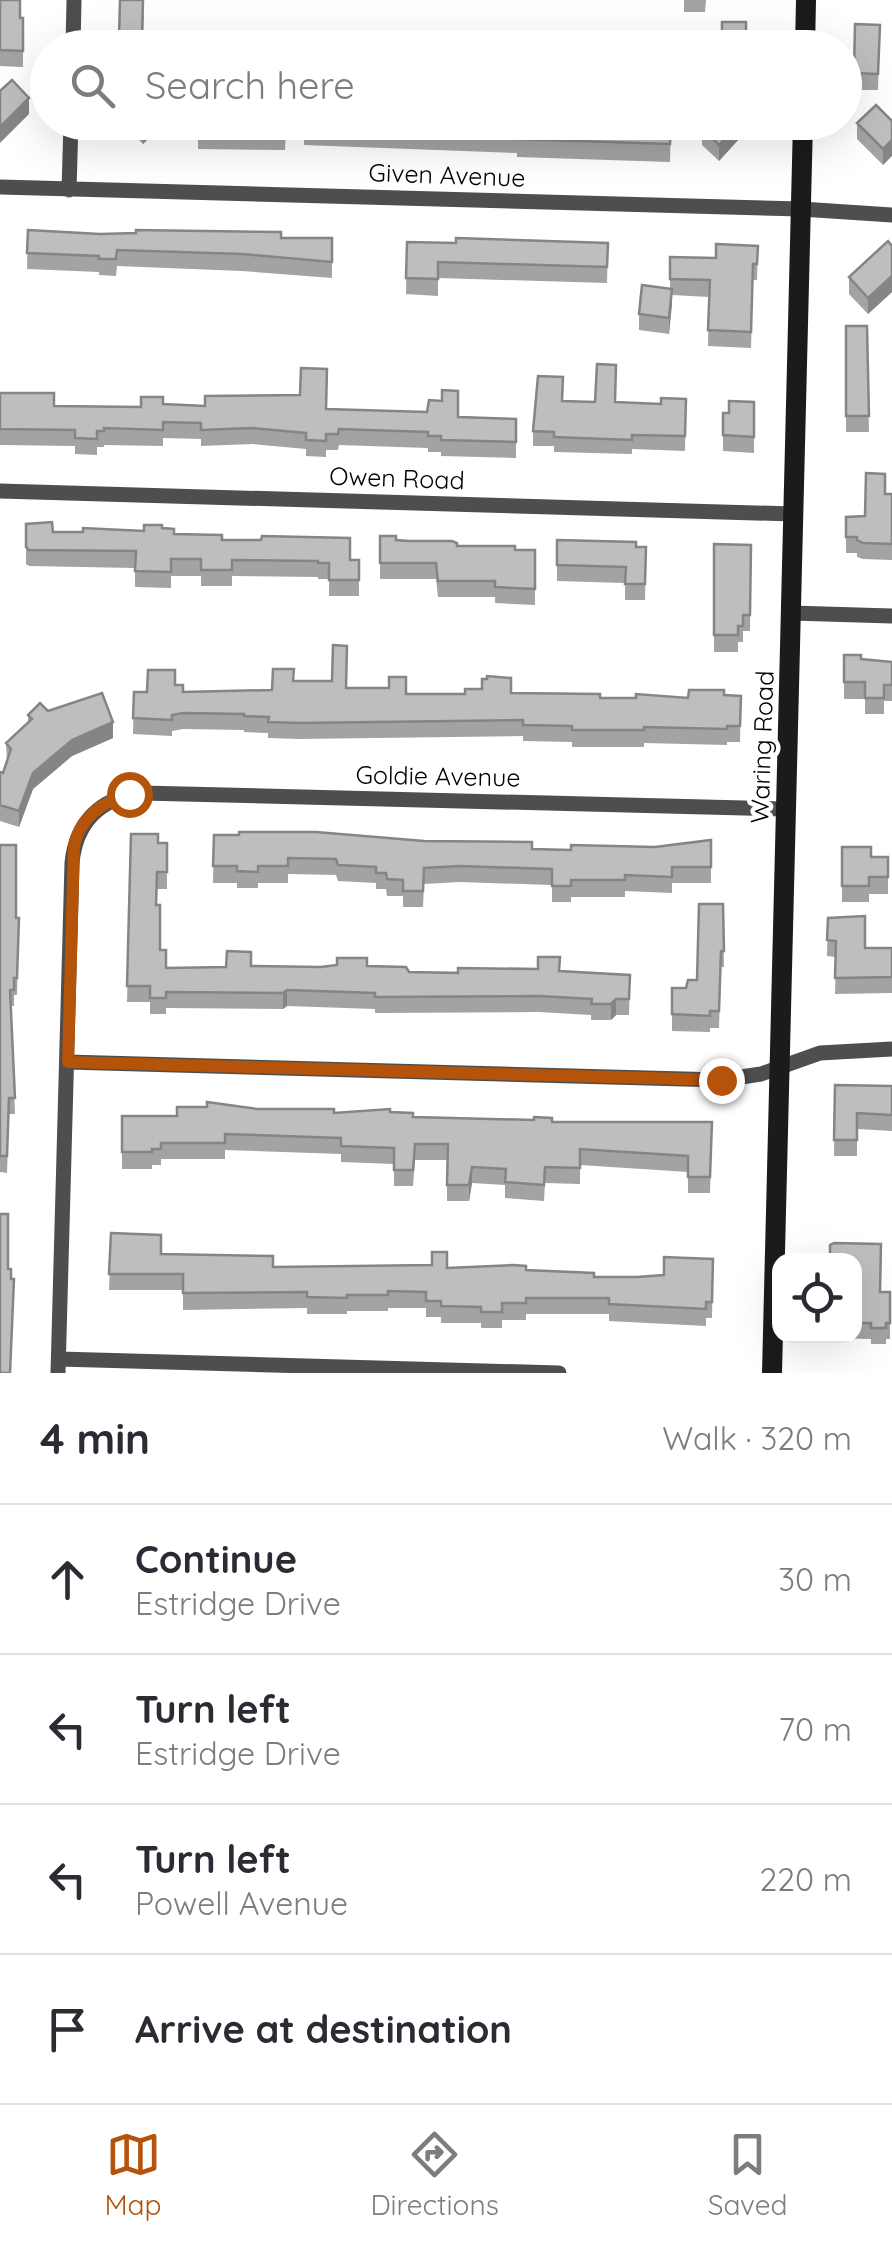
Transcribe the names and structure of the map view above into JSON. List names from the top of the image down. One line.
{"streets":{"street":["Given Avenue","Owen Road","Waring Road","Goldie Avenue"]},"crossings":[["Given Avenue","Waring Road"],["Owen Road","Waring Road"],["Waring Road","Goldie Avenue"]],"page":{"search":"Search here","heading":["4 min","Walk · 320 m"],"list":[["Continue","Estridge Drive","30 m"],["Turn left","Estridge Drive","70 m"],["Turn left","Powell Avenue","220 m"],"Arrive at destination"],"nav":["Map","Directions","Saved"]}}
